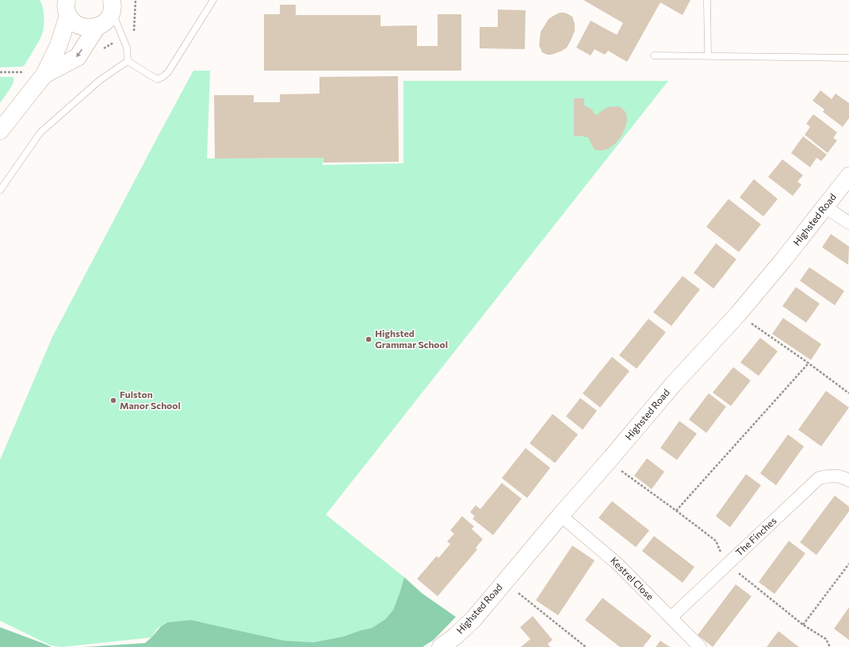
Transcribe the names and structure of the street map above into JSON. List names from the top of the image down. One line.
{"streets":{"street":["Highsted Road","The Finches","Kestrel Close"]},"crossings":[["Highsted Road","Kestrel Close"],["The Finches","Kestrel Close"]],"places":["Highsted Grammar School","Fulston Manor School"]}
